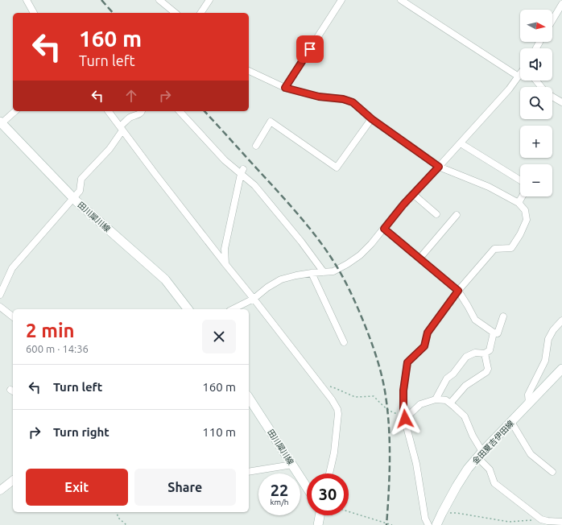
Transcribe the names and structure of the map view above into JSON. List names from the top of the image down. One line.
{"streets":{"main road":["田川犀川線","金田夏吉伊田線"]},"north":"right","page":{"map_buttons":["+","−"],"turn":["160 m","Turn left"],"heading":["2 min","600 m · 14:36"],"list":[{"name":"Turn left","value":"160 m"},{"name":"Turn right","value":"110 m"}],"buttons":["Exit","Share"],"speed":"22 km/h","limit":"30"}}
